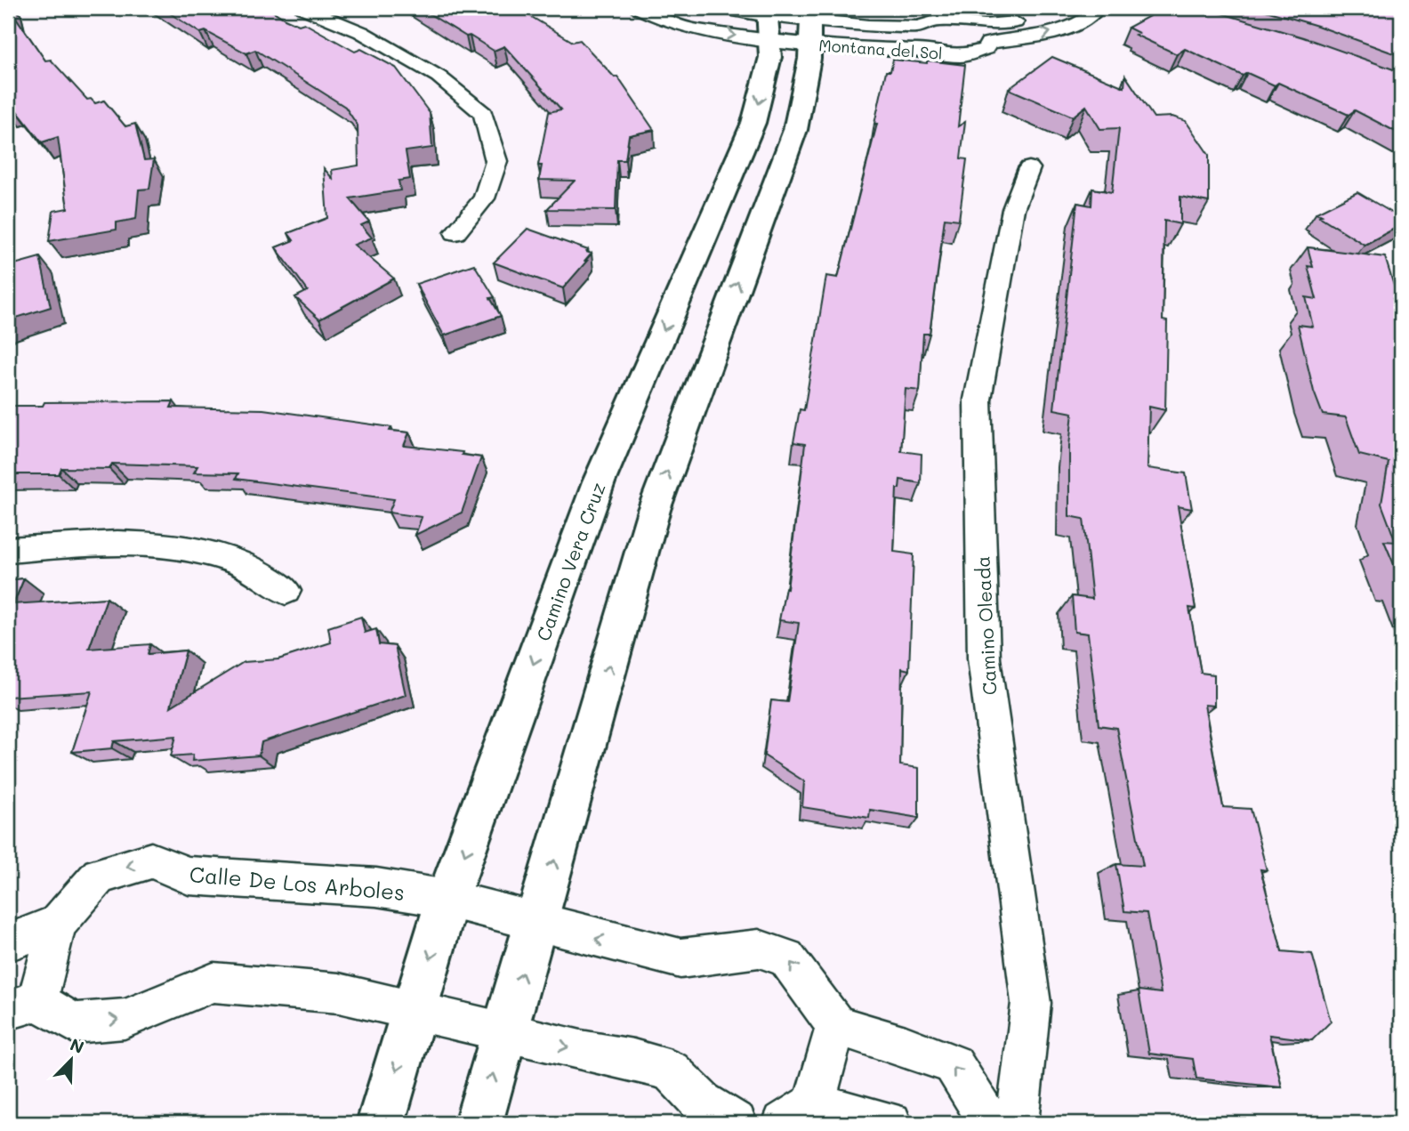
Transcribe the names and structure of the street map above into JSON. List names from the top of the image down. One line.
{"streets":{"main road":["Camino Vera Cruz"],"street":["Montana del Sol","Camino Oleada","Calle De Los Arboles"]},"crossings":[["Montana del Sol","Camino Vera Cruz"],["Camino Vera Cruz","Calle De Los Arboles"]],"north":"top right"}
